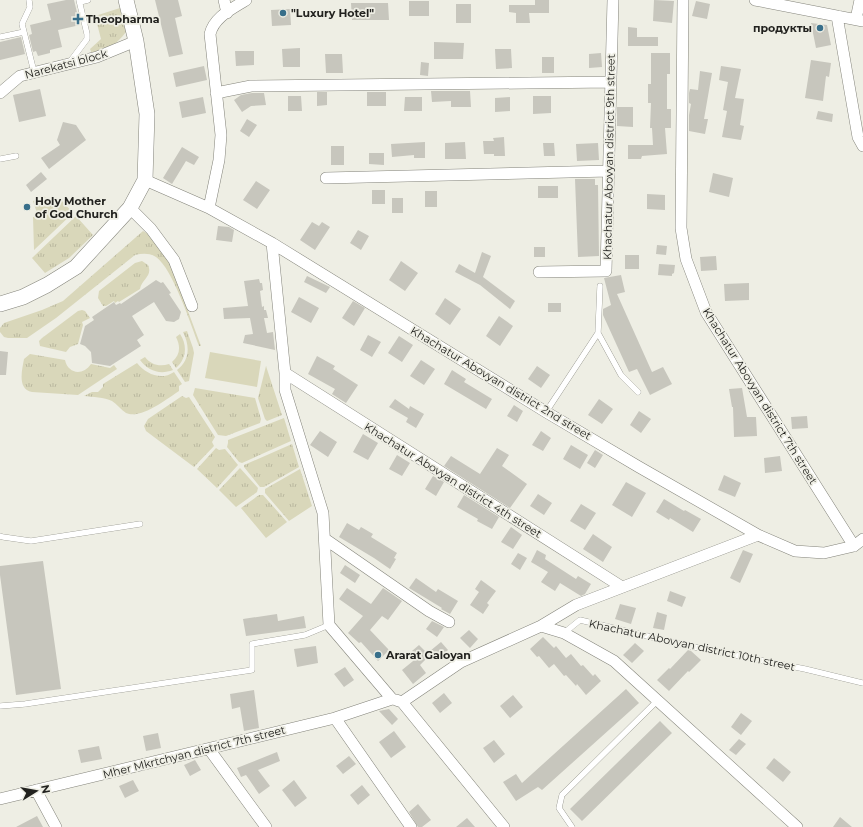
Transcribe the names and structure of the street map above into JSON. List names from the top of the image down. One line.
{"streets":{"street":["Narekatsi block","Khachatur Abovyan district 9th street","Khachatur Abovyan district 2nd street","Khachatur Abovyan district 7th street","Khachatur Abovyan district 4th street","Mher Mkrtchyan district 7th street"],"lane":["Khachatur Abovyan district 10th street"]},"crossings":[["Khachatur Abovyan district 2nd street","Khachatur Abovyan district 7th street"]],"places":{"other":["\"Luxury Hotel\"","продукты","Holy Mother of God Church","Ararat Galoyan"],"health":["Theopharma"]},"north":"right"}
